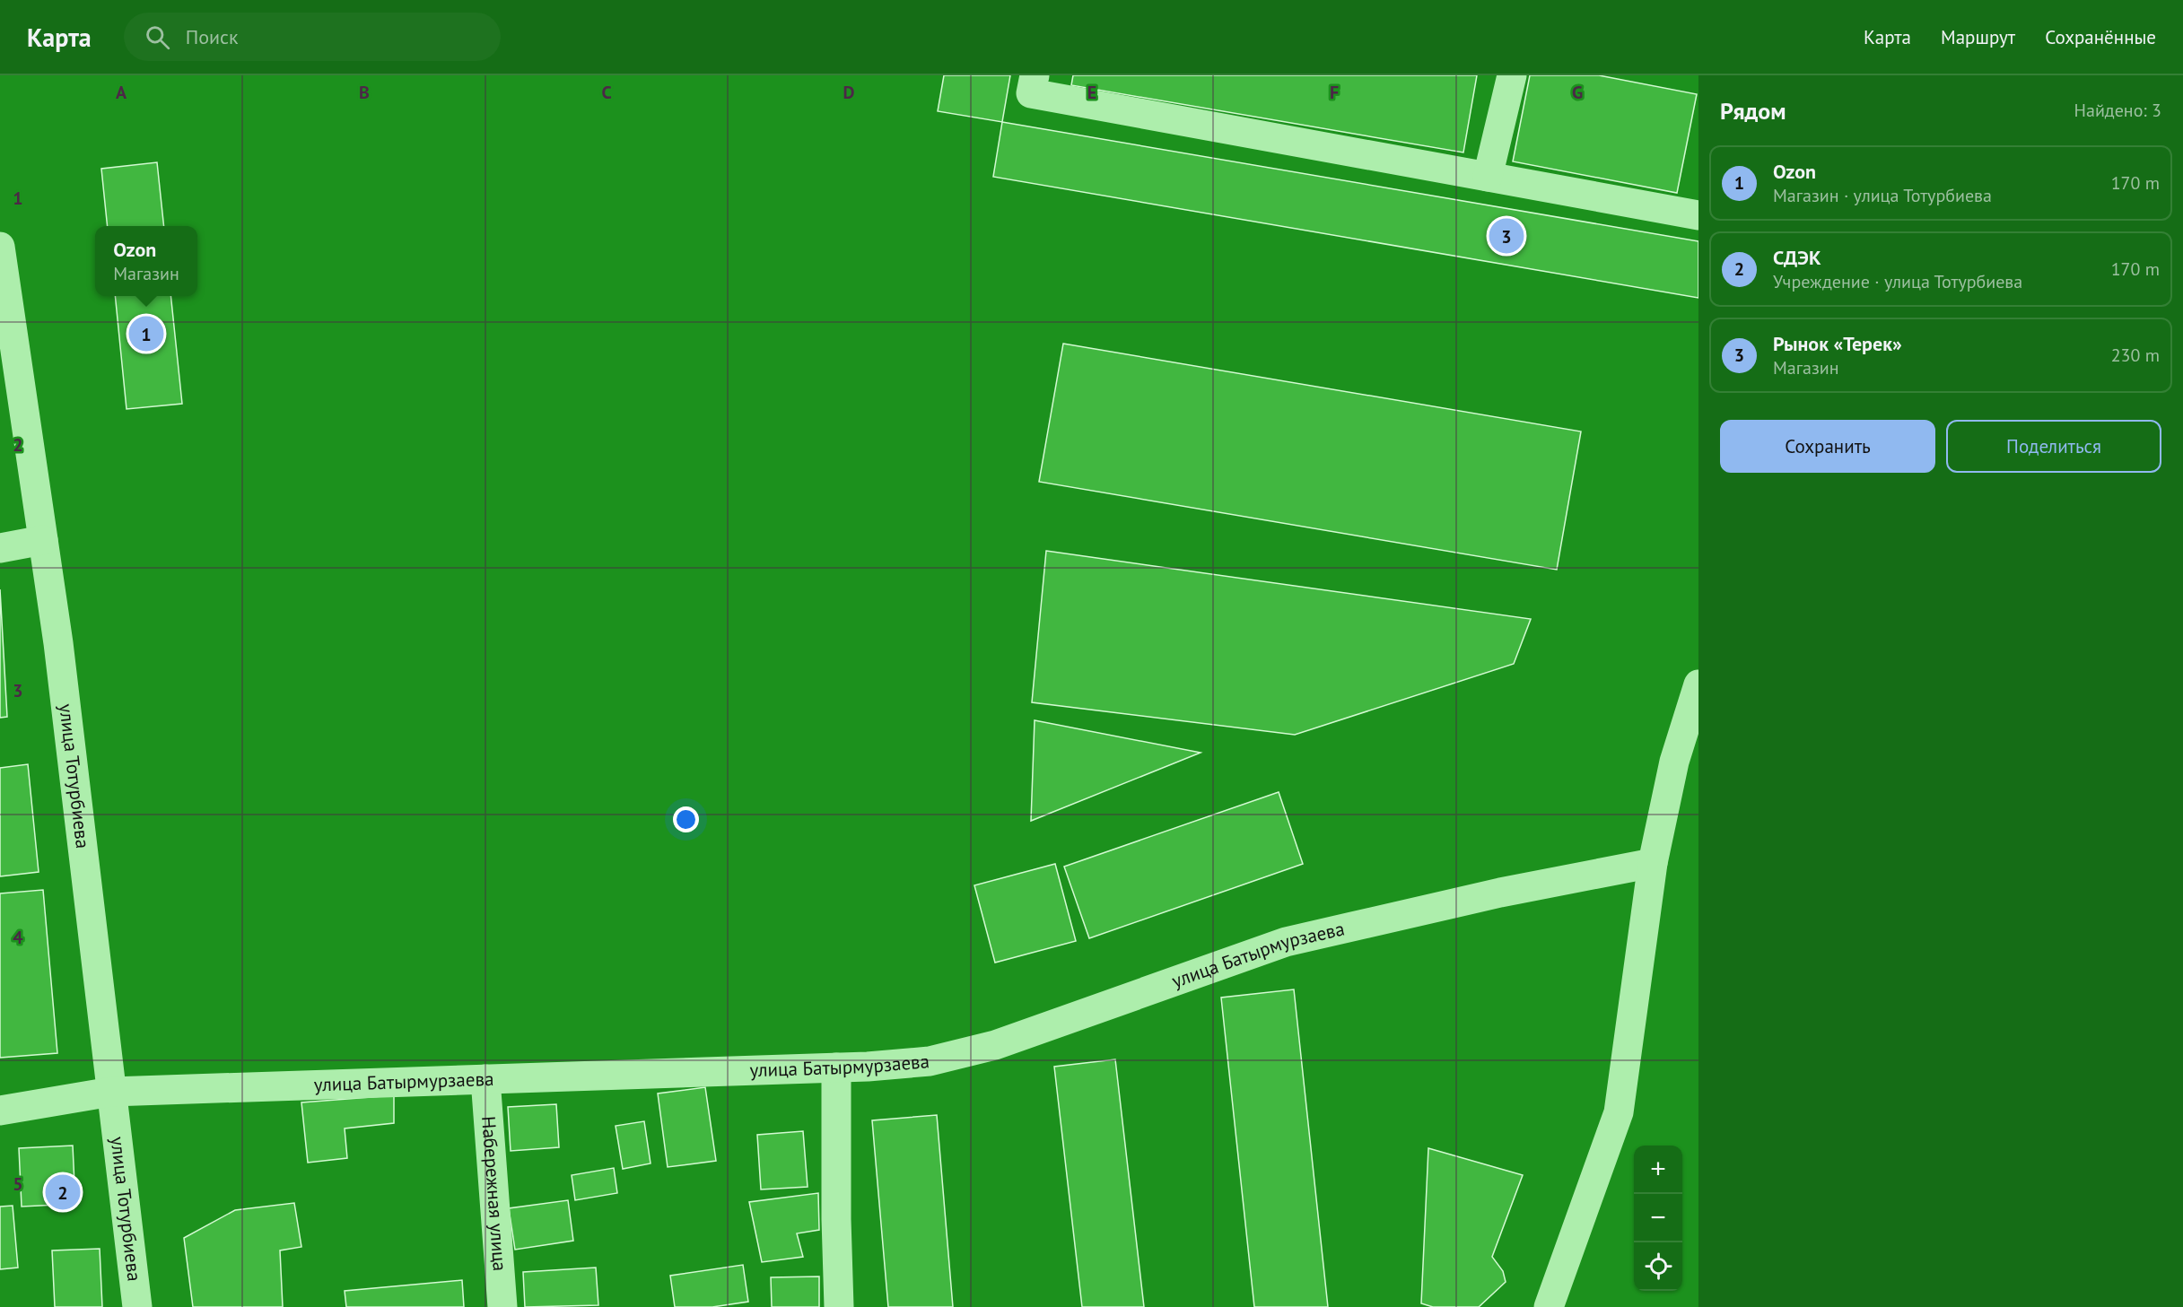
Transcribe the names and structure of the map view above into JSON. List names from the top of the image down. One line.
{"streets":{"street":["улица Тотурбиева","улица Батырмурзаева","Набережная улица"]},"crossings":[["улица Тотурбиева","улица Батырмурзаева"],["улица Батырмурзаева","Набережная улица"]],"page":{"header":"Карта","search":"Поиск","nav":["Карта","Маршрут","Сохранённые"],"heading":["Рядом","Найдено: 3"],"list":[{"mark":"1","name":"Ozon","note":"Магазин · улица Тотурбиева","value":"170 m"},{"mark":"2","name":"СДЭК","note":"Учреждение · улица Тотурбиева","value":"170 m"},{"mark":"3","name":"Рынок «Терек»","note":"Магазин","value":"230 m"}],"pins":["3","1","2"],"popup":["Ozon","Магазин"],"buttons":["Сохранить","Поделиться"],"map_buttons":["+","−"]},"grid":{"columns":["A","B","C","D","E","F","G"],"rows":["1","2","3","4","5"]}}
